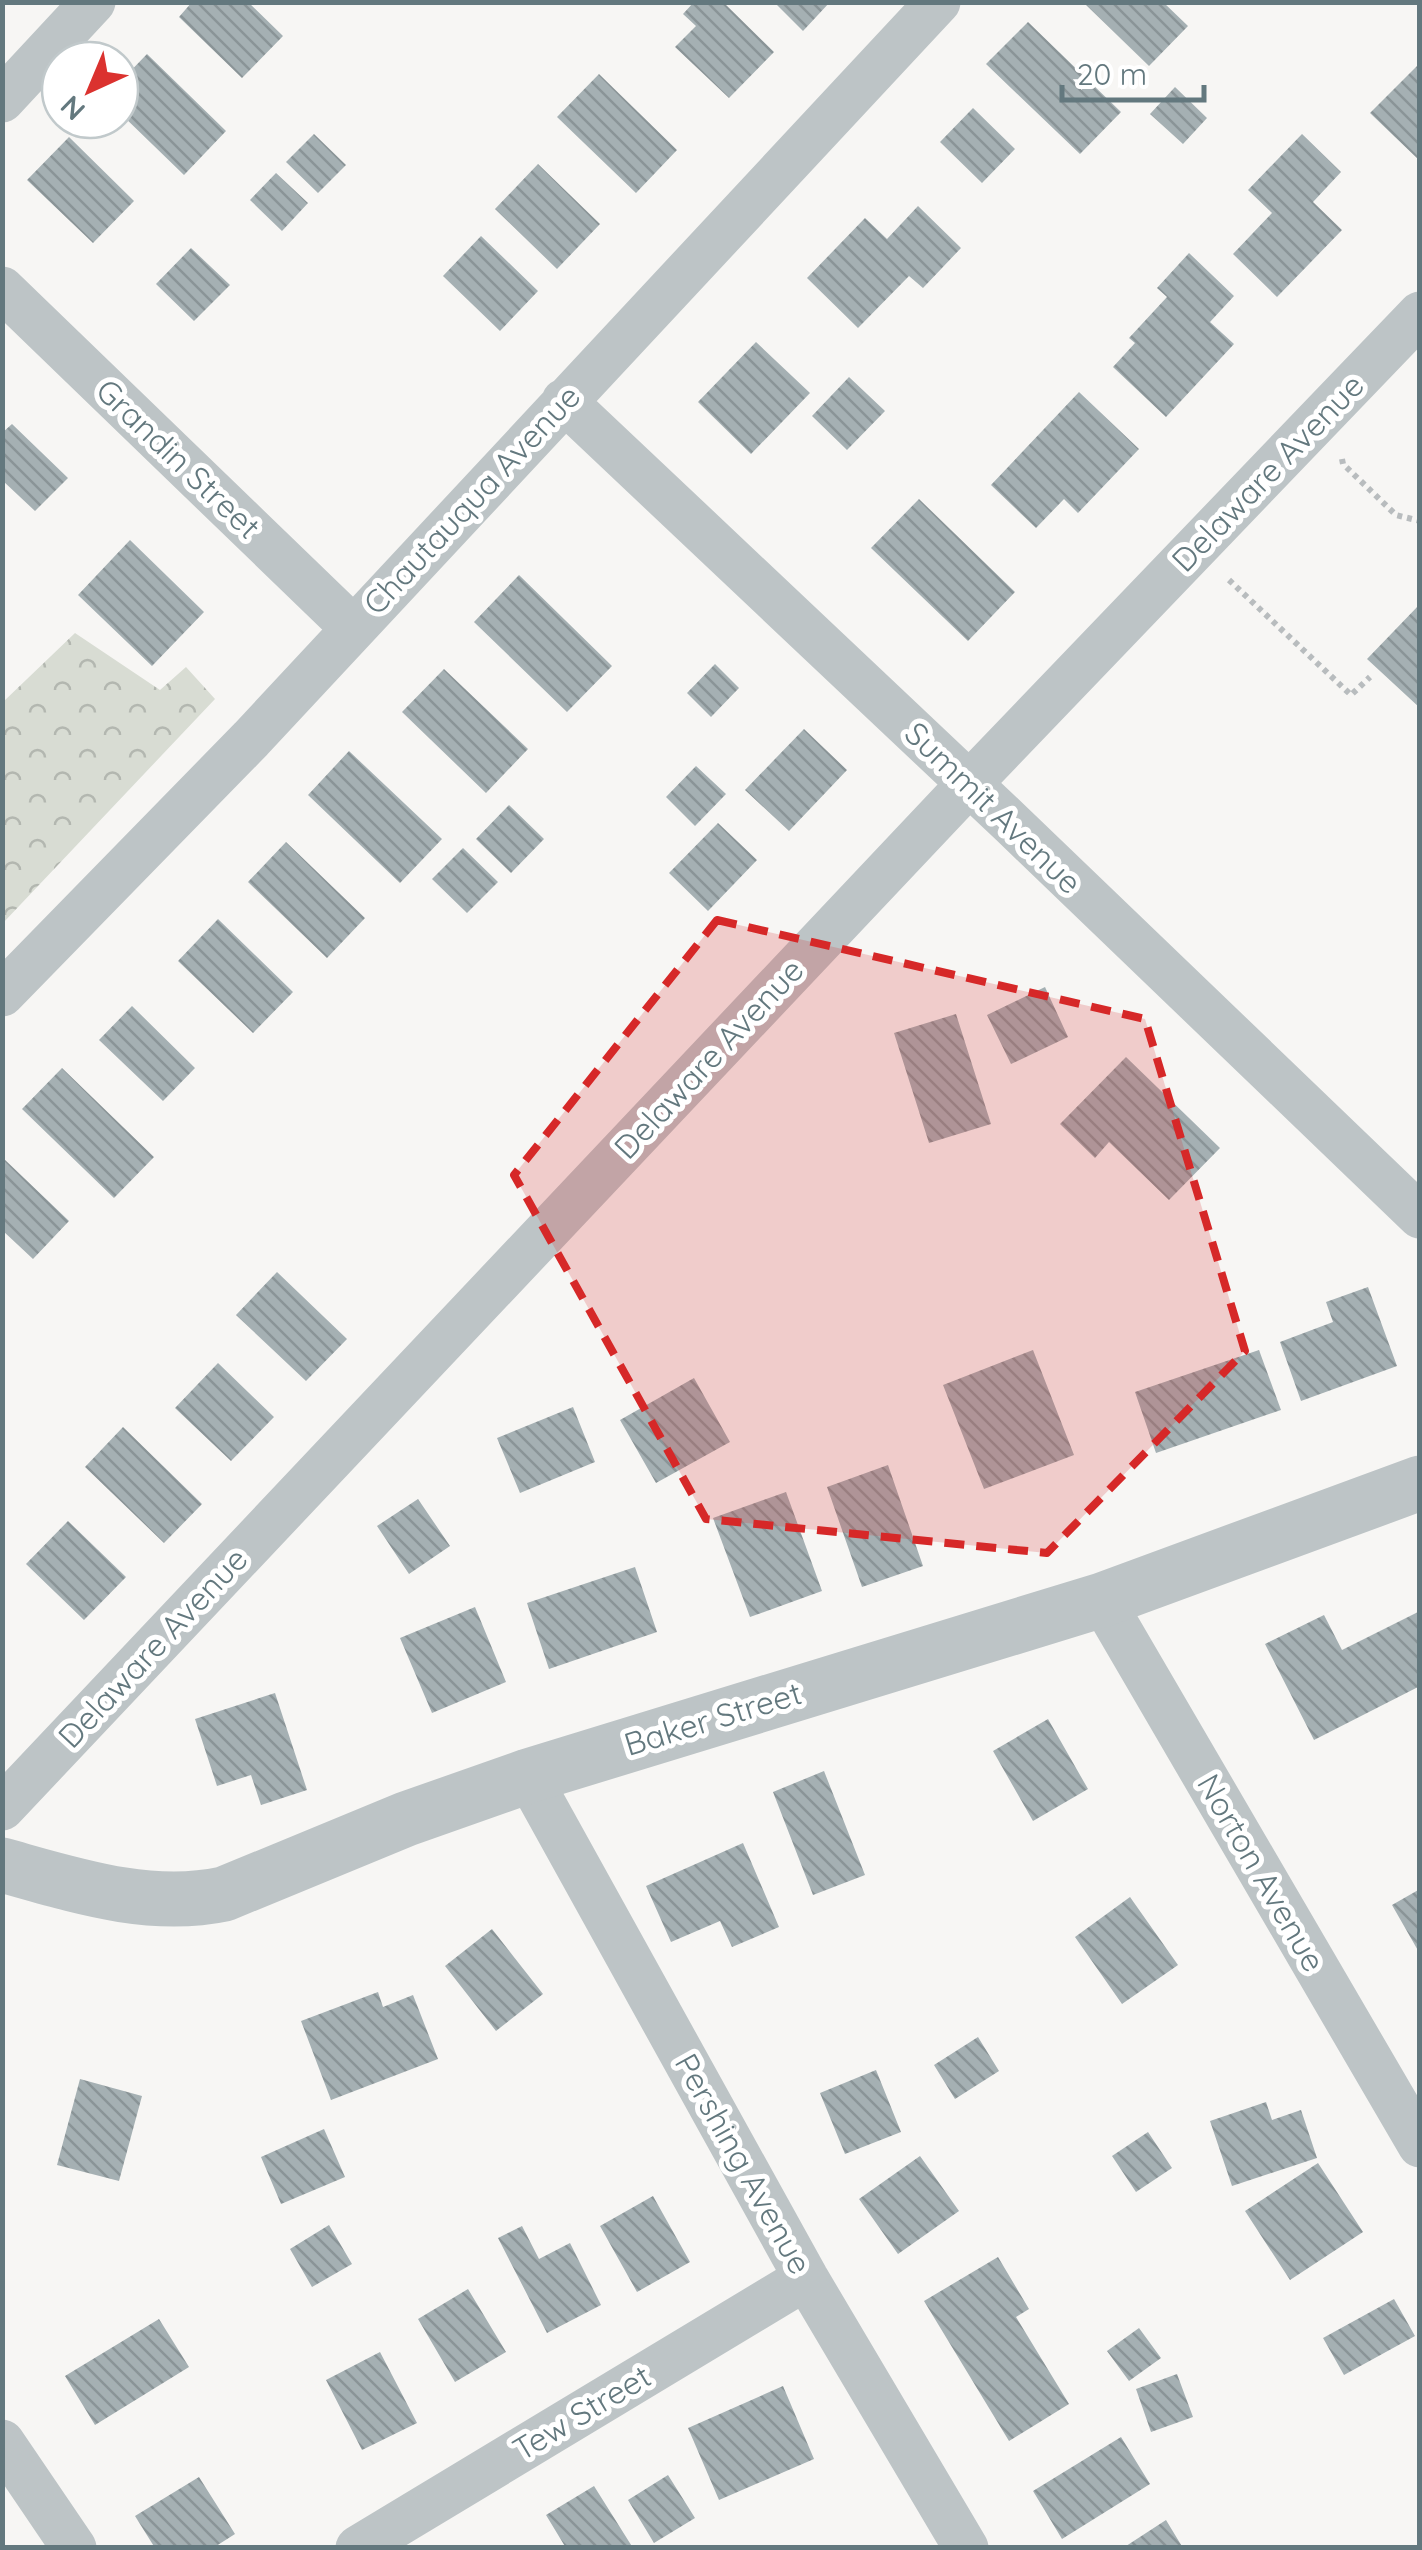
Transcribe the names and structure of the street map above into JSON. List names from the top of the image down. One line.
{"streets":{"street":["Grandin Street","Delaware Avenue","Chautauqua Avenue","Summit Avenue","Baker Street","Norton Avenue","Pershing Avenue","Tew Street"]},"crossings":[["Grandin Street","Chautauqua Avenue"],["Delaware Avenue","Summit Avenue"],["Chautauqua Avenue","Summit Avenue"],["Baker Street","Norton Avenue"],["Baker Street","Pershing Avenue"],["Pershing Avenue","Tew Street"]],"scale_bar":"20 m","north":"bottom left"}
